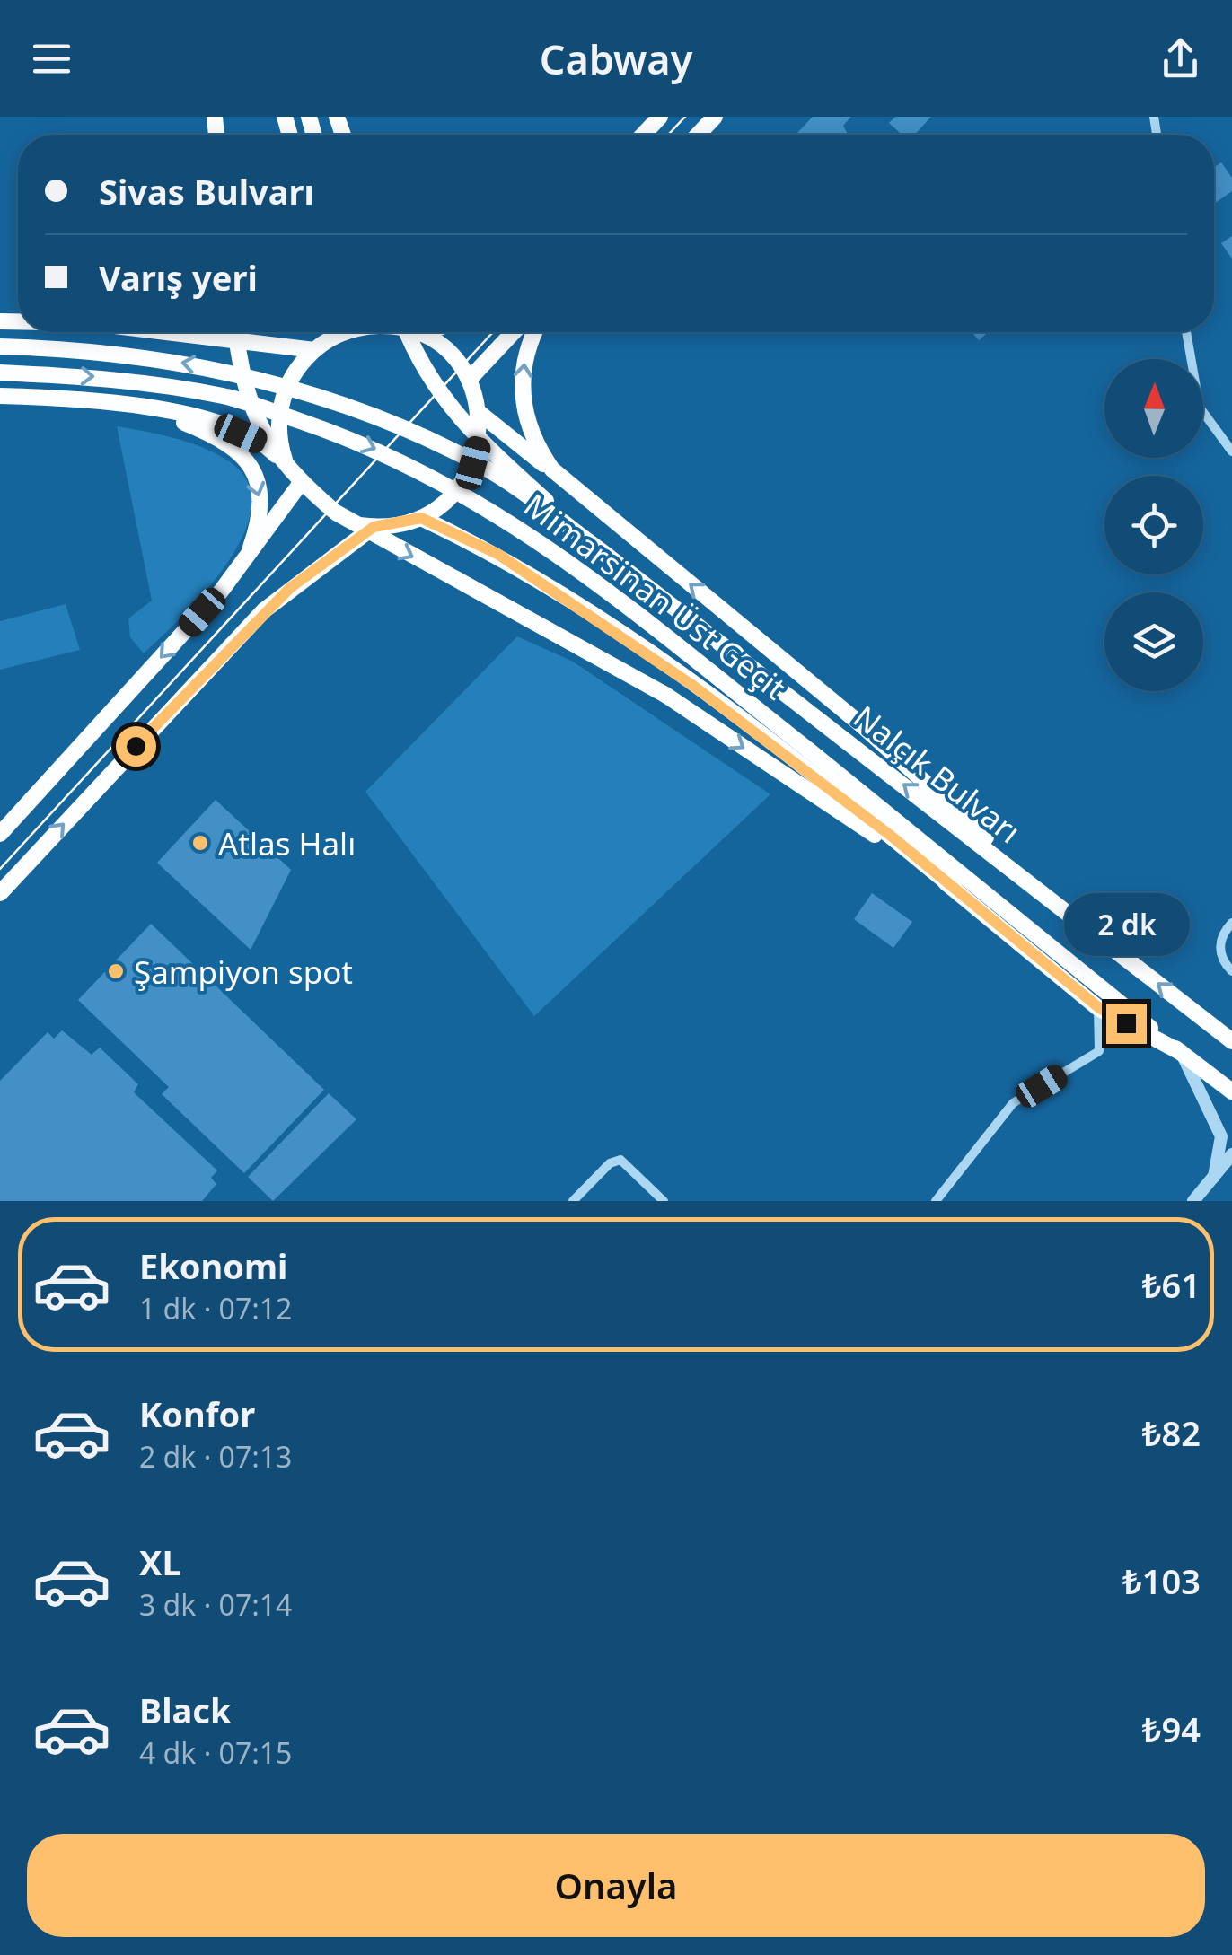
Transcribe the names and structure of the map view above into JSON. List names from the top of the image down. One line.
{"streets":{"highway":["Mimarsinan Üst Geçit","Nalçık Bulvarı"]},"crossings":[["Mimarsinan Üst Geçit","Nalçık Bulvarı"]],"places":["Atlas Halı","Şampiyon spot"],"north":"top","page":{"header":"Cabway","banner":["Sivas Bulvarı","Varış yeri"],"bubble":"2 dk","list":[{"name":"Ekonomi","note":"1 dk · 07:12","value":"₺61"},{"name":"Konfor","note":"2 dk · 07:13","value":"₺82"},{"name":"XL","note":"3 dk · 07:14","value":"₺103"},{"name":"Black","note":"4 dk · 07:15","value":"₺94"}],"buttons":"Onayla"}}
